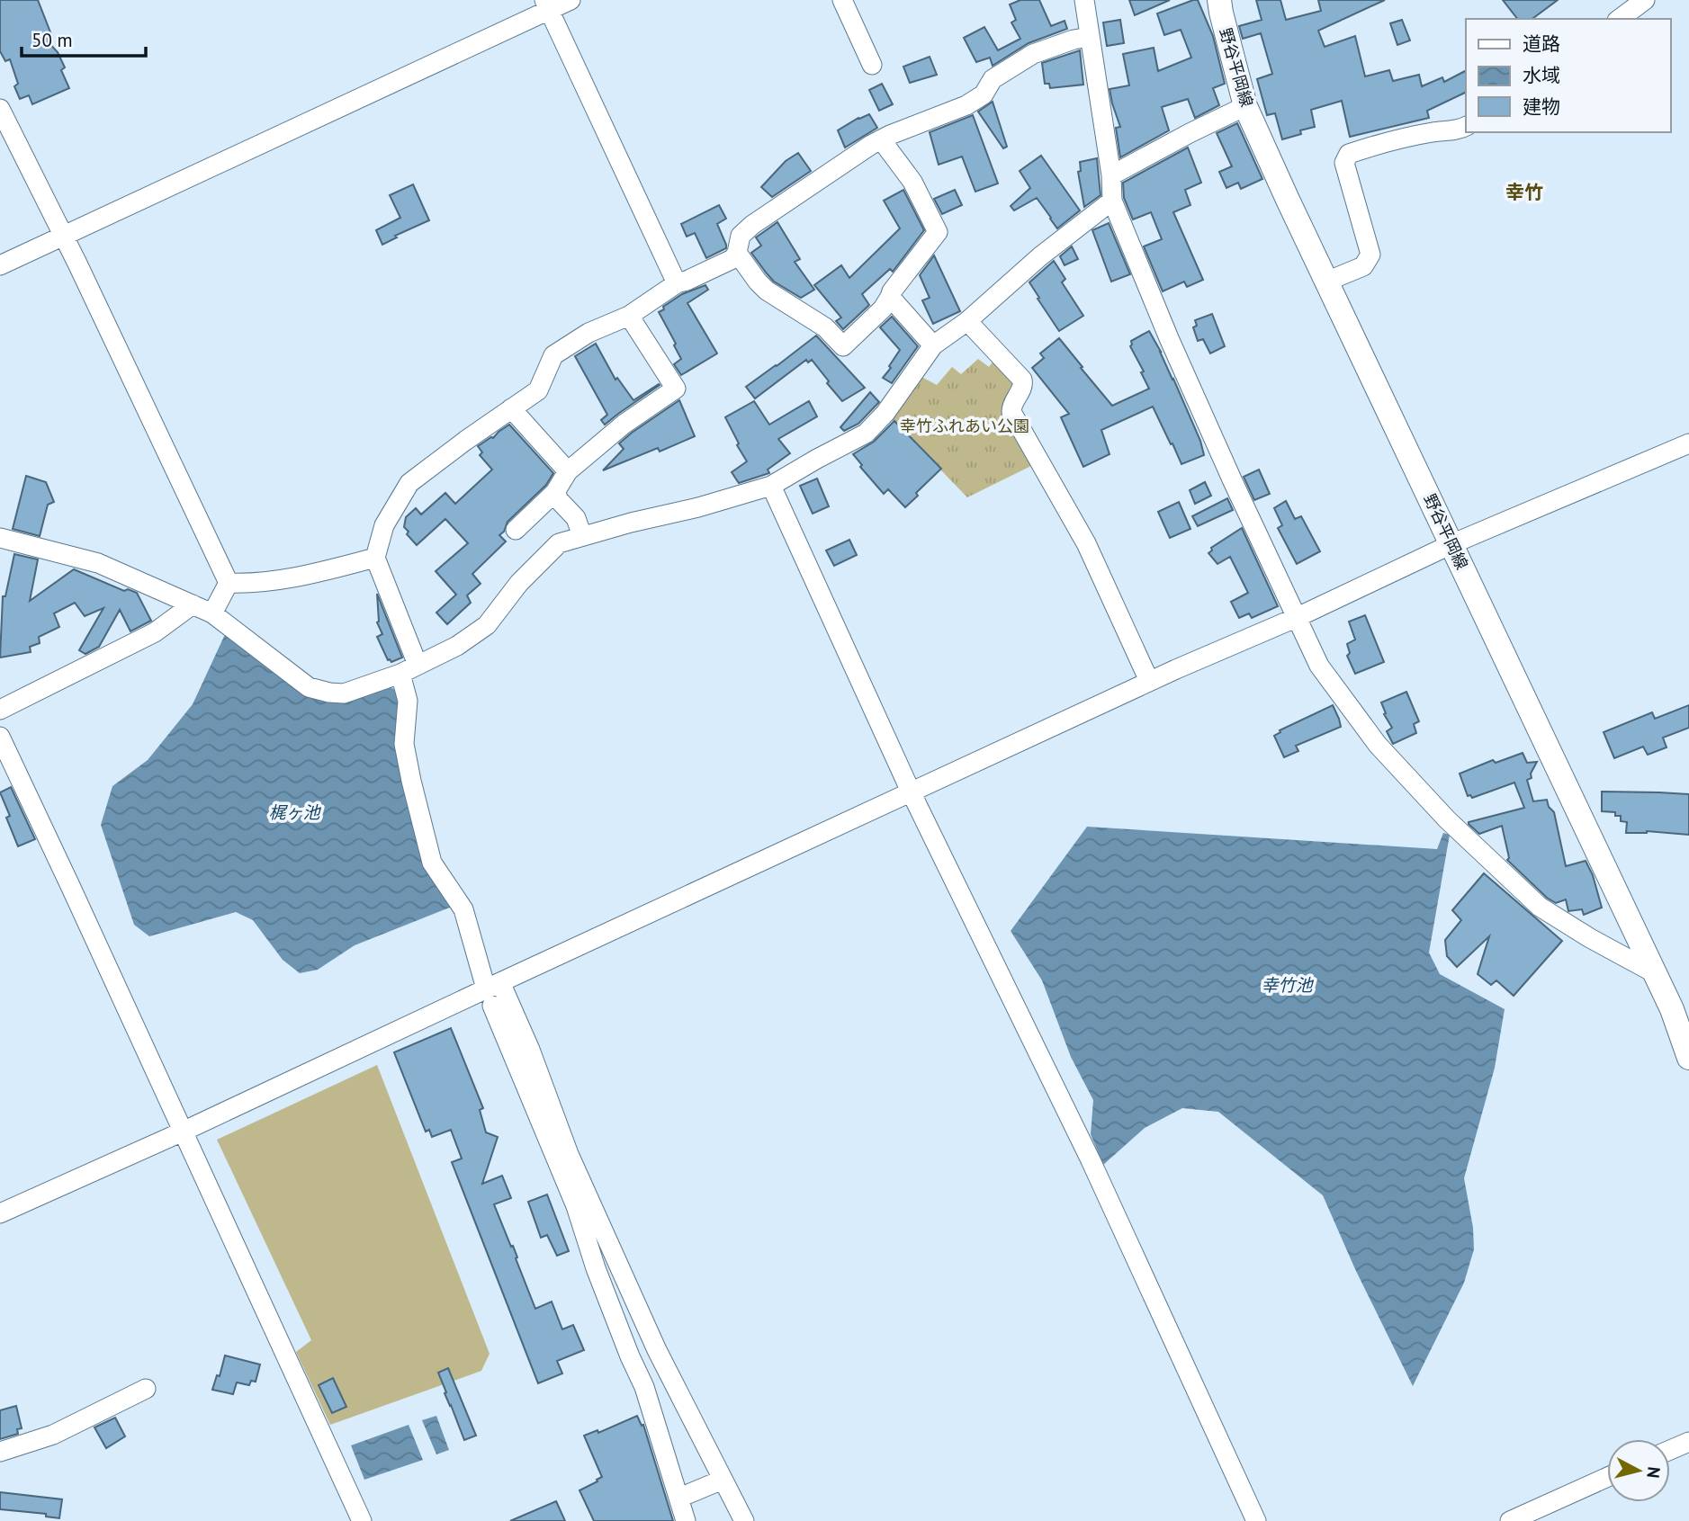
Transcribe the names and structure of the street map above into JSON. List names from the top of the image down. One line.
{"streets":{"main road":["野谷平岡線"]},"districts":["幸竹"],"water":["梶ヶ池","幸竹池"],"parks":["幸竹ふれあい公園"],"legend":["道路","水域","建物"],"scale_bar":"50 m","north":"right"}
